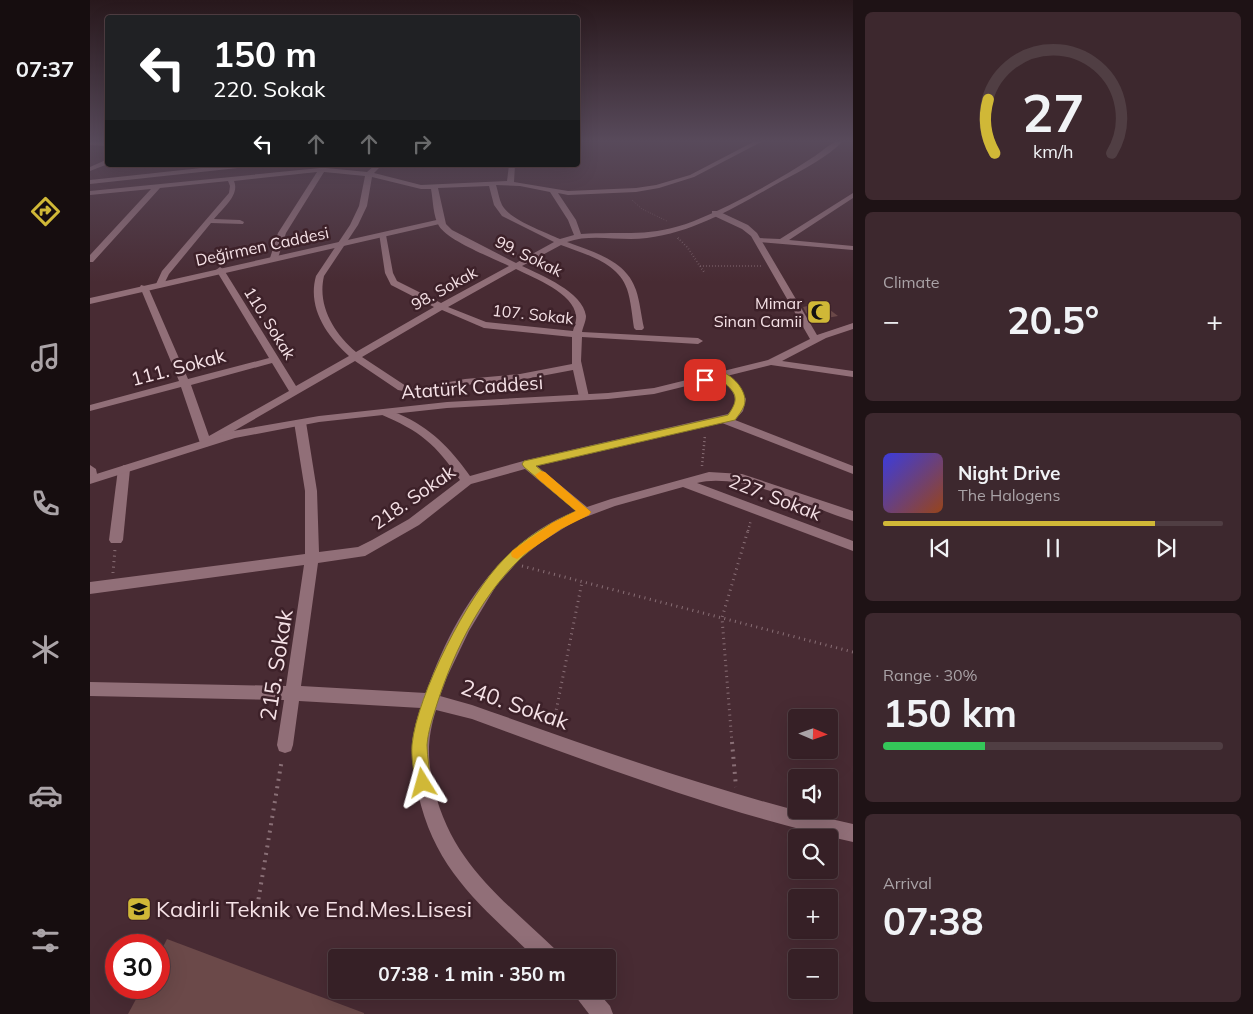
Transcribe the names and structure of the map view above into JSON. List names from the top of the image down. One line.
{"streets":{"street":["Değirmen Caddesi","99. Sokak","98. Sokak","107. Sokak","110. Sokak","111. Sokak","Atatürk Caddesi","218. Sokak","227. Sokak","215. Sokak","240. Sokak"]},"crossings":[["Değirmen Caddesi","99. Sokak"],["Değirmen Caddesi","107. Sokak"],["Değirmen Caddesi","110. Sokak"],["99. Sokak","98. Sokak"],["99. Sokak","107. Sokak"],["99. Sokak","Atatürk Caddesi"],["98. Sokak","107. Sokak"],["98. Sokak","110. Sokak"],["98. Sokak","Atatürk Caddesi"],["110. Sokak","111. Sokak"],["Atatürk Caddesi","215. Sokak"],["218. Sokak","215. Sokak"],["215. Sokak","240. Sokak"]],"places":{"mosque":["Mimar Sinan Camii"],"school or university":["Kadirli Teknik ve End.Mes.Lisesi"]},"north":"right","page":{"tabs":"07:37","turn":["150 m","220. Sokak"],"tile":["Climate",["Range · 30%","150 km"],["Arrival","07:38"]],"heat":["−","20.5°","+"],"song":["Night Drive","The Halogens"],"map_buttons":["+","−"],"limit":"30","trip":"07:38 · 1 min · 350 m","gauge":["27","km/h"]}}
